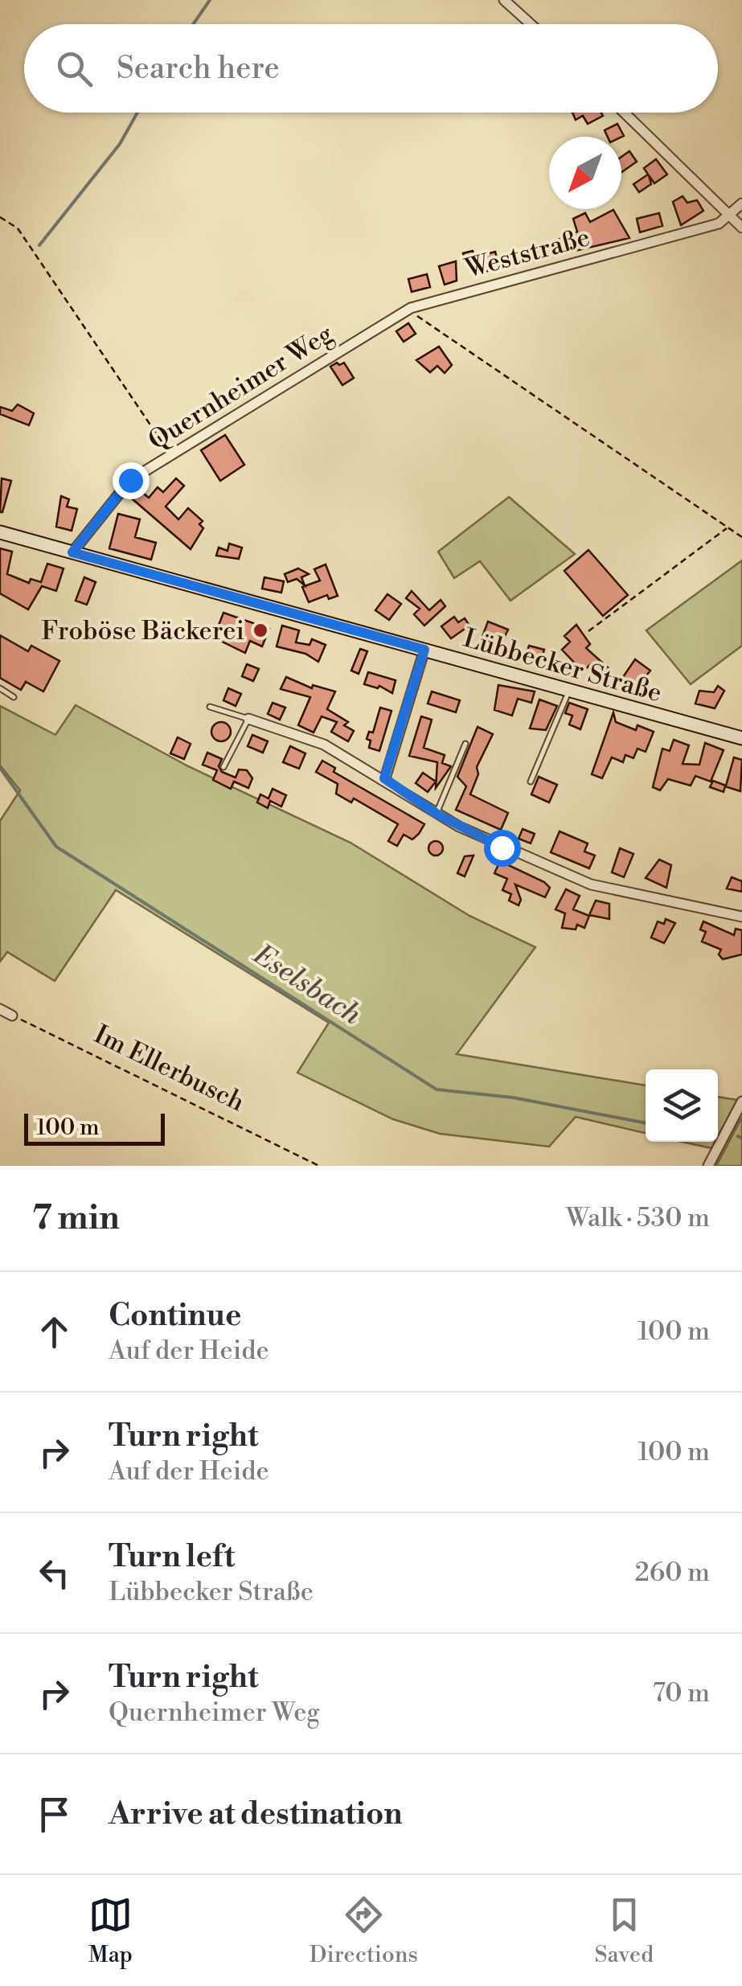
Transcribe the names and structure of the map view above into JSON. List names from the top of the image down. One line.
{"streets":{"main road":["Lübbecker Straße"],"street":["Weststraße","Quernheimer Weg"],"path":["Im Ellerbusch"]},"crossings":[["Weststraße","Quernheimer Weg"],["Quernheimer Weg","Lübbecker Straße"]],"water":["Eselsbach"],"places":["Froböse Bäckerei"],"scale_bar":"100 m","north":"bottom left","page":{"search":"Search here","scale":"100 m","heading":["7 min","Walk · 530 m"],"list":[["Continue","Auf der Heide","100 m"],["Turn right","Auf der Heide","100 m"],["Turn left","Lübbecker Straße","260 m"],["Turn right","Quernheimer Weg","70 m"],"Arrive at destination"],"nav":["Map","Directions","Saved"]}}
